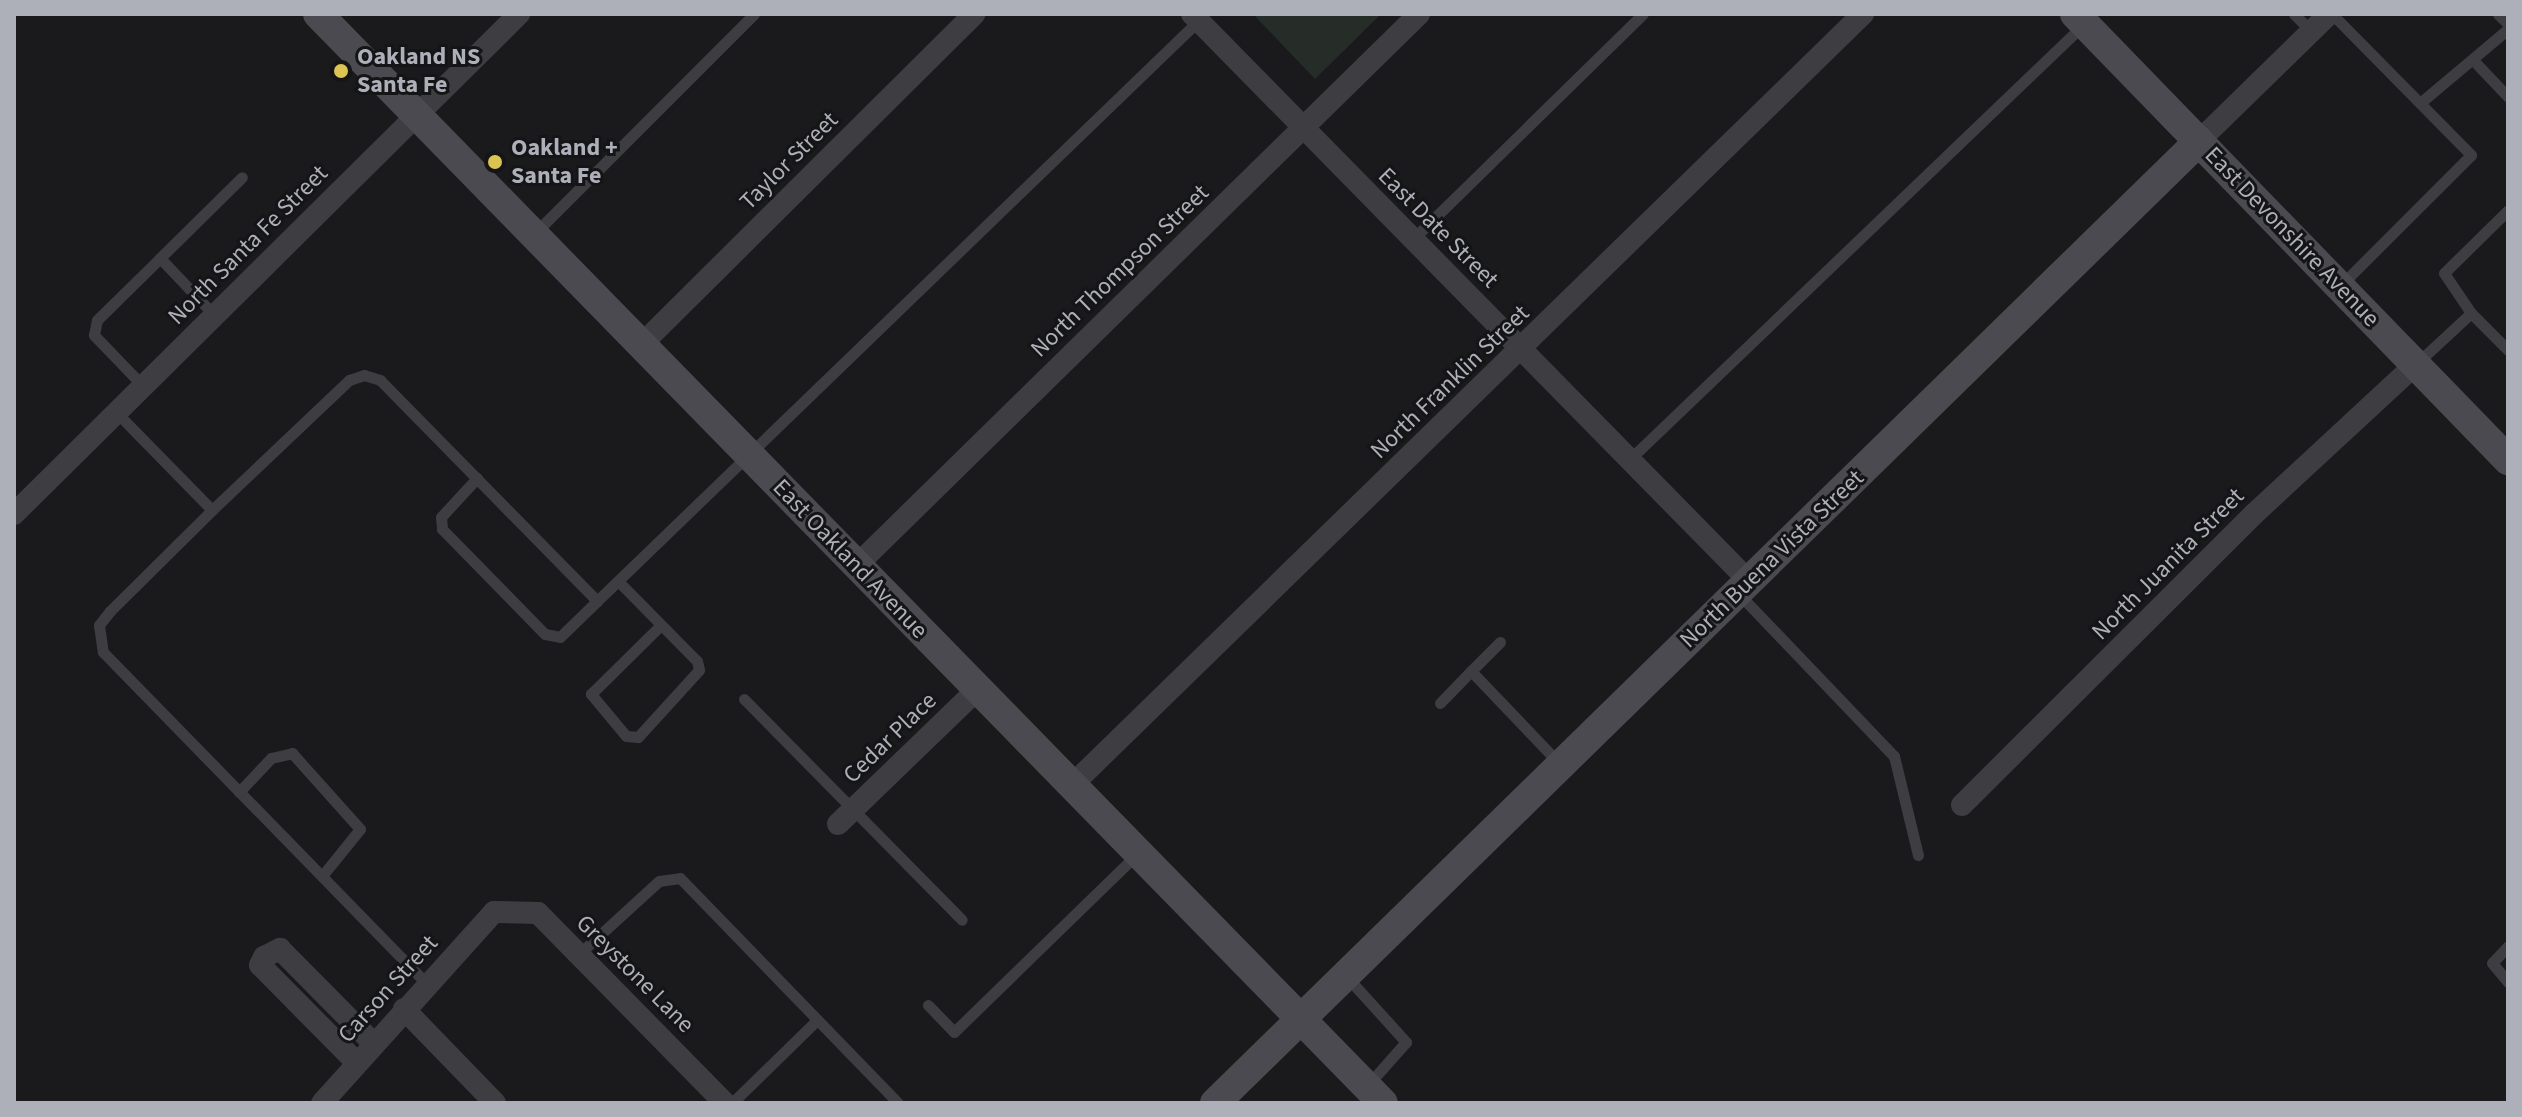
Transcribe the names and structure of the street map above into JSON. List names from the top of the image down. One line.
{"streets":{"street":["Taylor Street","East Date Street","East Devonshire Avenue","North Santa Fe Street","North Thompson Street","North Franklin Street","East Oakland Avenue","North Buena Vista Street","North Juanita Street","Cedar Place","Greystone Lane","Carson Street"]},"crossings":[["Taylor Street","East Oakland Avenue"],["East Date Street","North Thompson Street"],["East Date Street","North Franklin Street"],["East Date Street","North Buena Vista Street"],["East Devonshire Avenue","North Buena Vista Street"],["East Devonshire Avenue","North Juanita Street"],["North Santa Fe Street","East Oakland Avenue"],["North Thompson Street","East Oakland Avenue"],["North Franklin Street","East Oakland Avenue"],["East Oakland Avenue","North Buena Vista Street"],["East Oakland Avenue","Cedar Place"],["Greystone Lane","Carson Street"]],"places":["Oakland NS Santa Fe","Oakland + Santa Fe"]}
